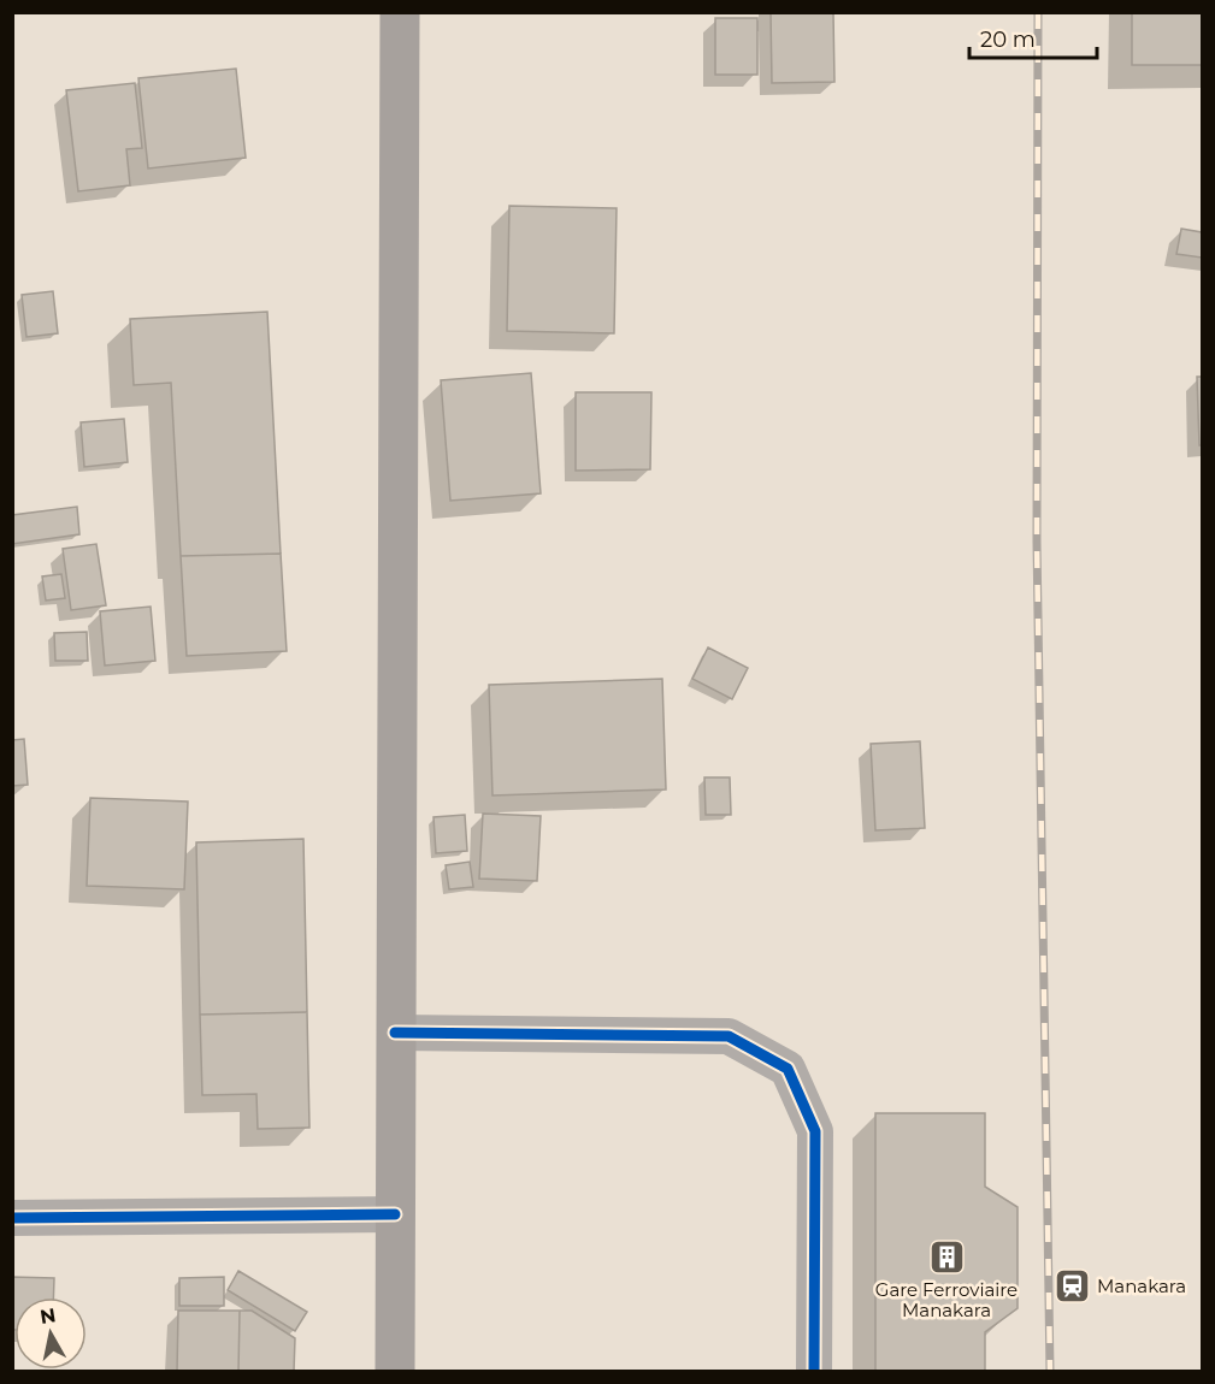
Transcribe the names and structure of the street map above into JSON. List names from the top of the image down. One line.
{"places":{"building":["Gare Ferroviaire Manakara"],"station":["Manakara"]},"scale_bar":"20 m","north":"top"}
